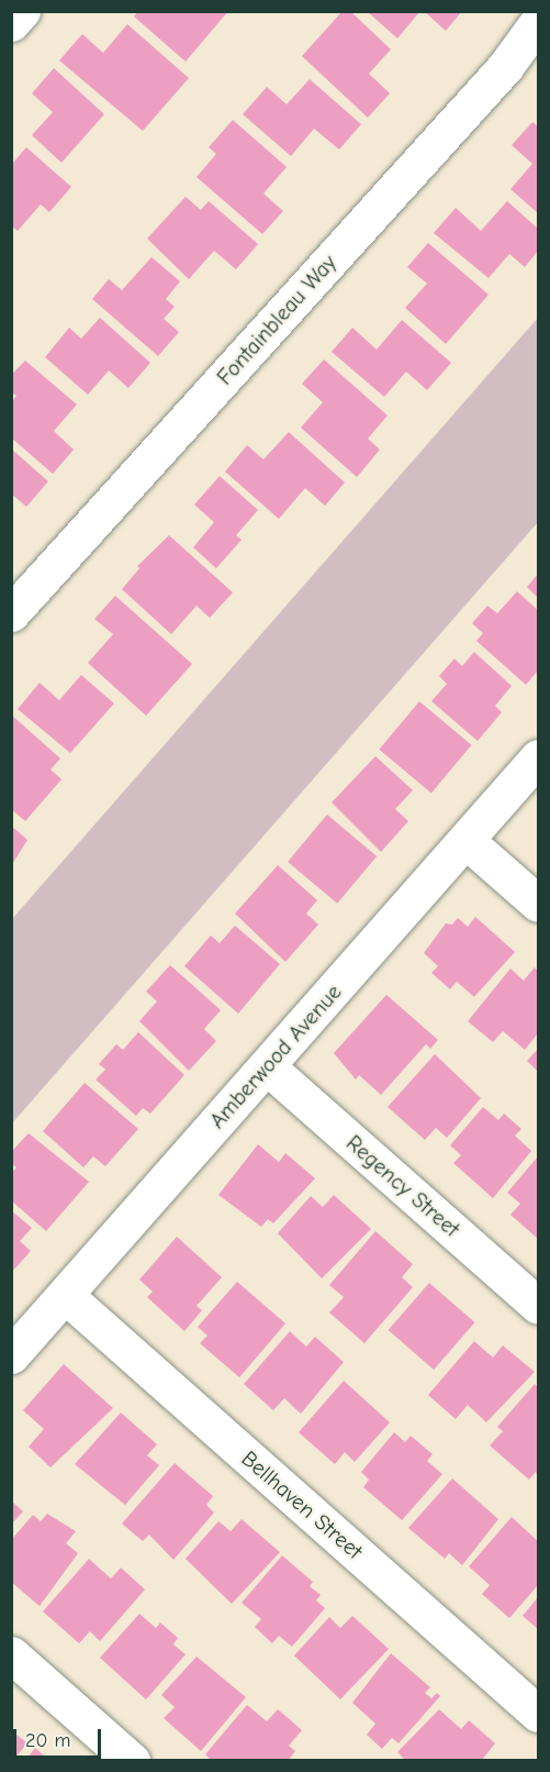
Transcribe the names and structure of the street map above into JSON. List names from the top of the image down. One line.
{"streets":{"street":["Fontainbleau Way","Amberwood Avenue","Regency Street","Bellhaven Street"]},"crossings":[["Amberwood Avenue","Regency Street"],["Amberwood Avenue","Bellhaven Street"]],"scale_bar":"20 m"}
